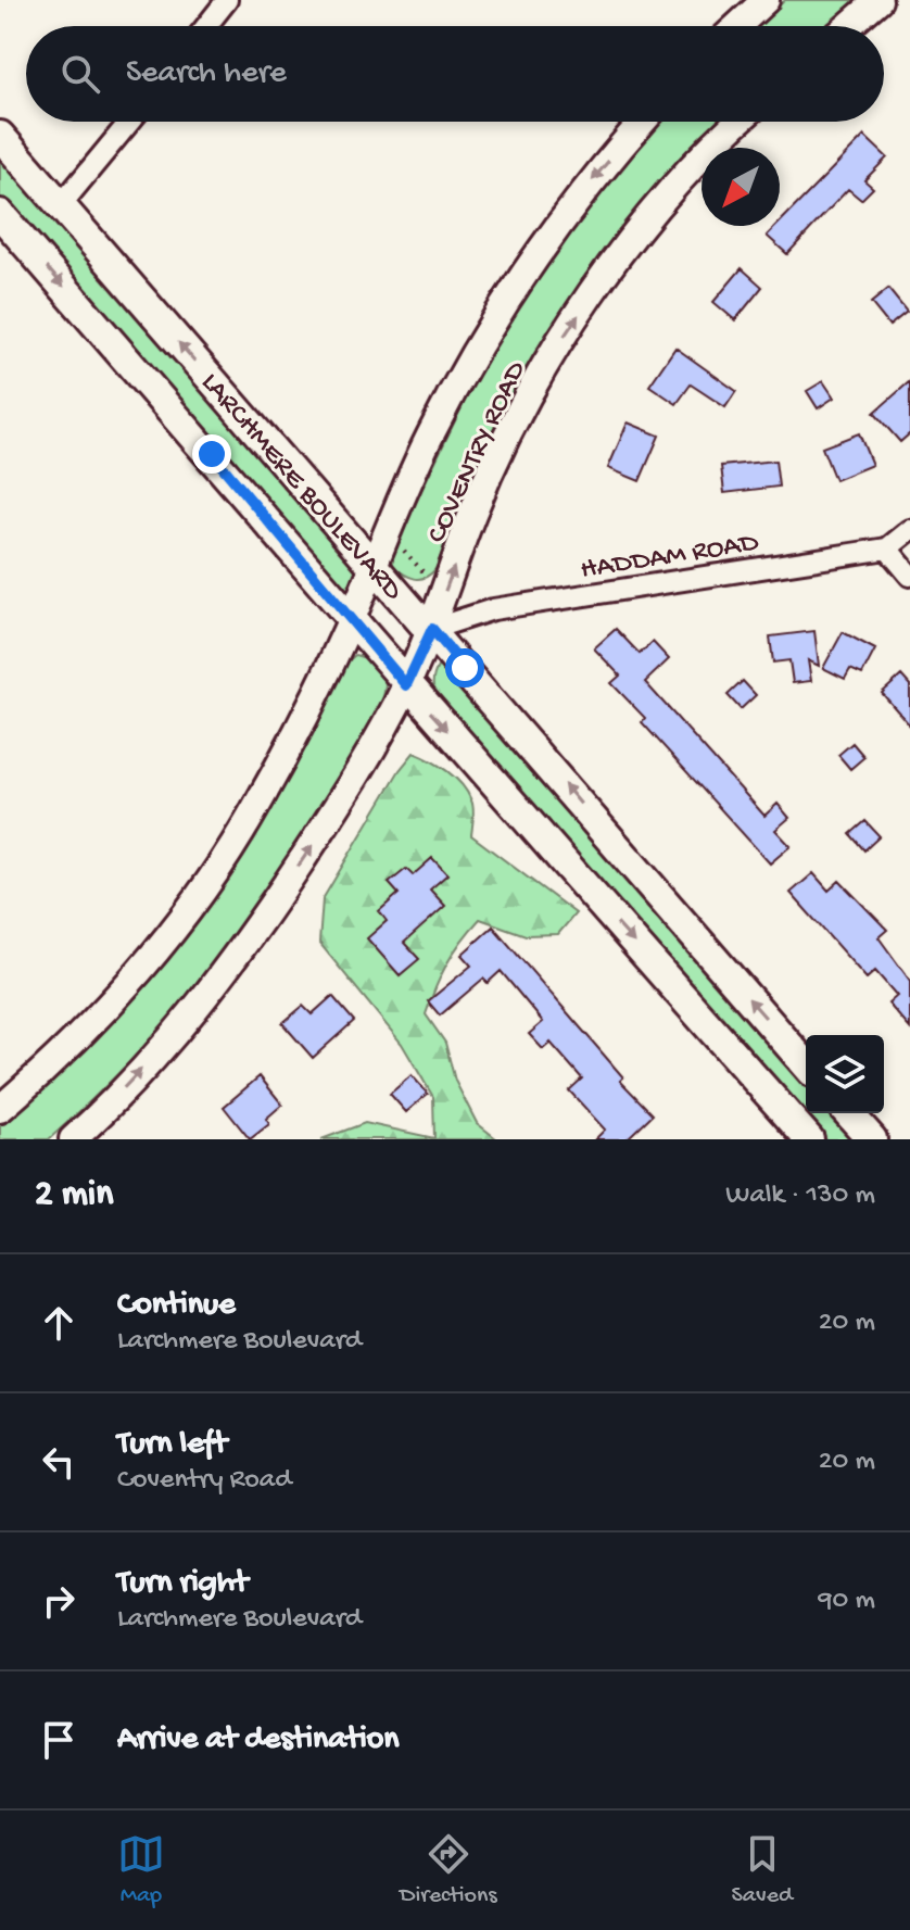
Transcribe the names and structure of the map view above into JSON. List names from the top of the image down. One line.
{"streets":{"main road":["LARCHMERE BOULEVARD"],"street":["COVENTRY ROAD","HADDAM ROAD"]},"crossings":[["COVENTRY ROAD","LARCHMERE BOULEVARD"],["COVENTRY ROAD","HADDAM ROAD"],["LARCHMERE BOULEVARD","HADDAM ROAD"]],"north":"bottom left","page":{"search":"Search here","heading":["2 min","Walk · 130 m"],"list":[["Continue","Larchmere Boulevard","20 m"],["Turn left","Coventry Road","20 m"],["Turn right","Larchmere Boulevard","90 m"],"Arrive at destination"],"nav":["Map","Directions","Saved"]}}
